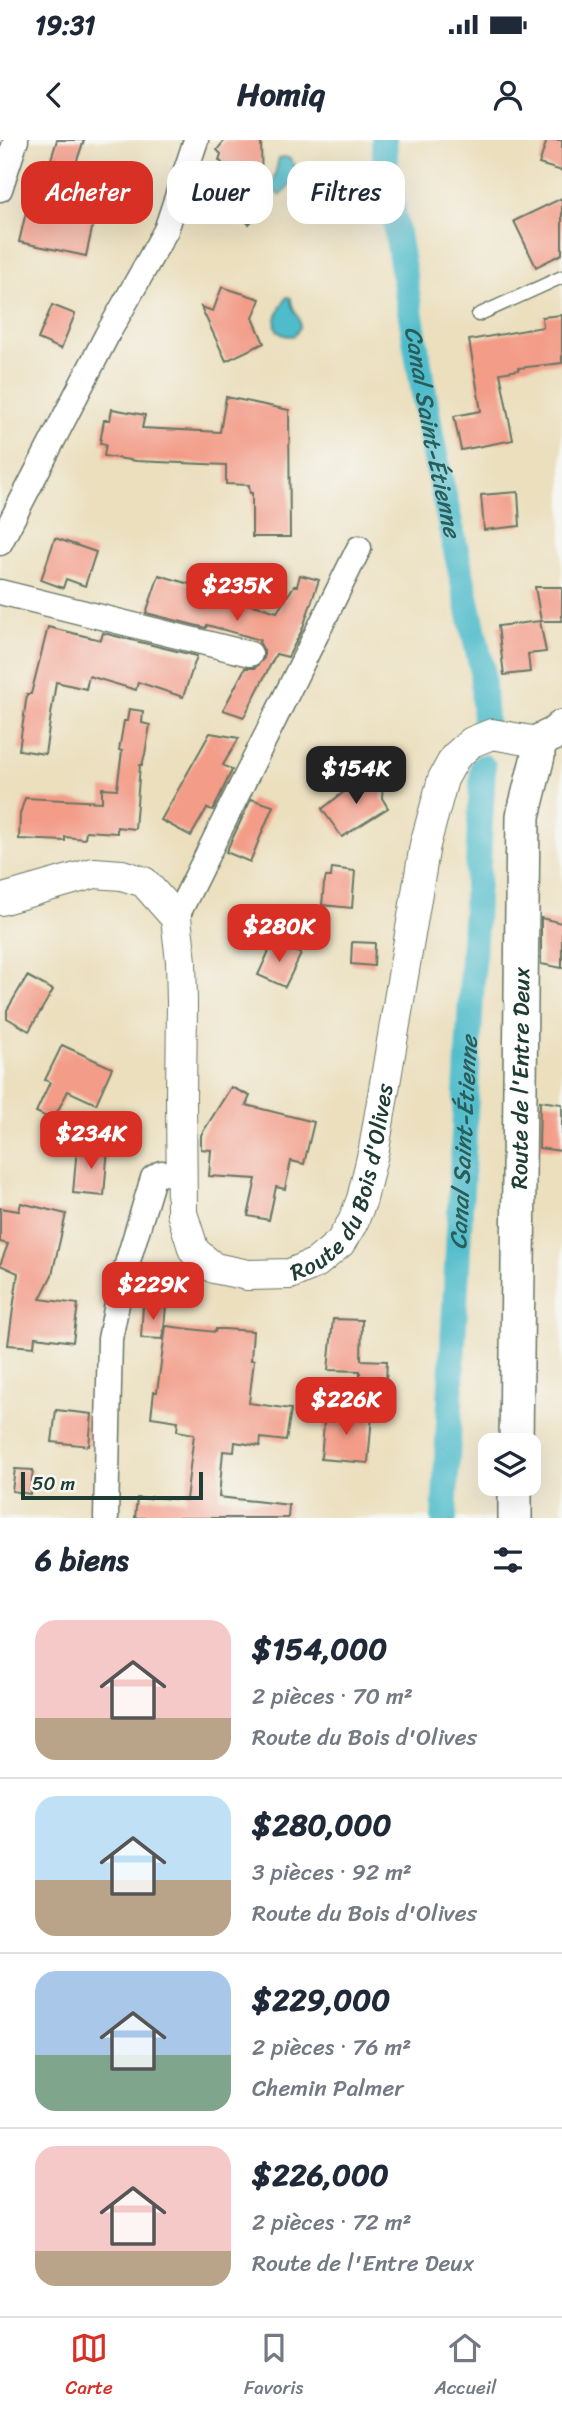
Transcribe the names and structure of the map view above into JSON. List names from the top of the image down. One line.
{"streets":{"main road":["Route de l'Entre Deux"],"street":["Route du Bois d'Olives"]},"crossings":[["Route de l'Entre Deux","Route du Bois d'Olives"]],"water":["Canal Saint-Étienne"],"scale_bar":"50 m","page":{"status":"19:31","header":"Homiq","chip":["Acheter","Louer","Filtres"],"price":["$235K","$154K","$280K","$234K","$229K","$226K"],"scale":"50 m","heading":"6 biens","list":[{"name":"$154,000","note":"2 pièces · 70 m² · Route du Bois d'Olives"},{"name":"$280,000","note":"3 pièces · 92 m² · Route du Bois d'Olives"},{"name":"$229,000","note":"2 pièces · 76 m² · Chemin Palmer"},{"name":"$226,000","note":"2 pièces · 72 m² · Route de l'Entre Deux"}],"tabs":["Carte","Favoris","Accueil"]}}
